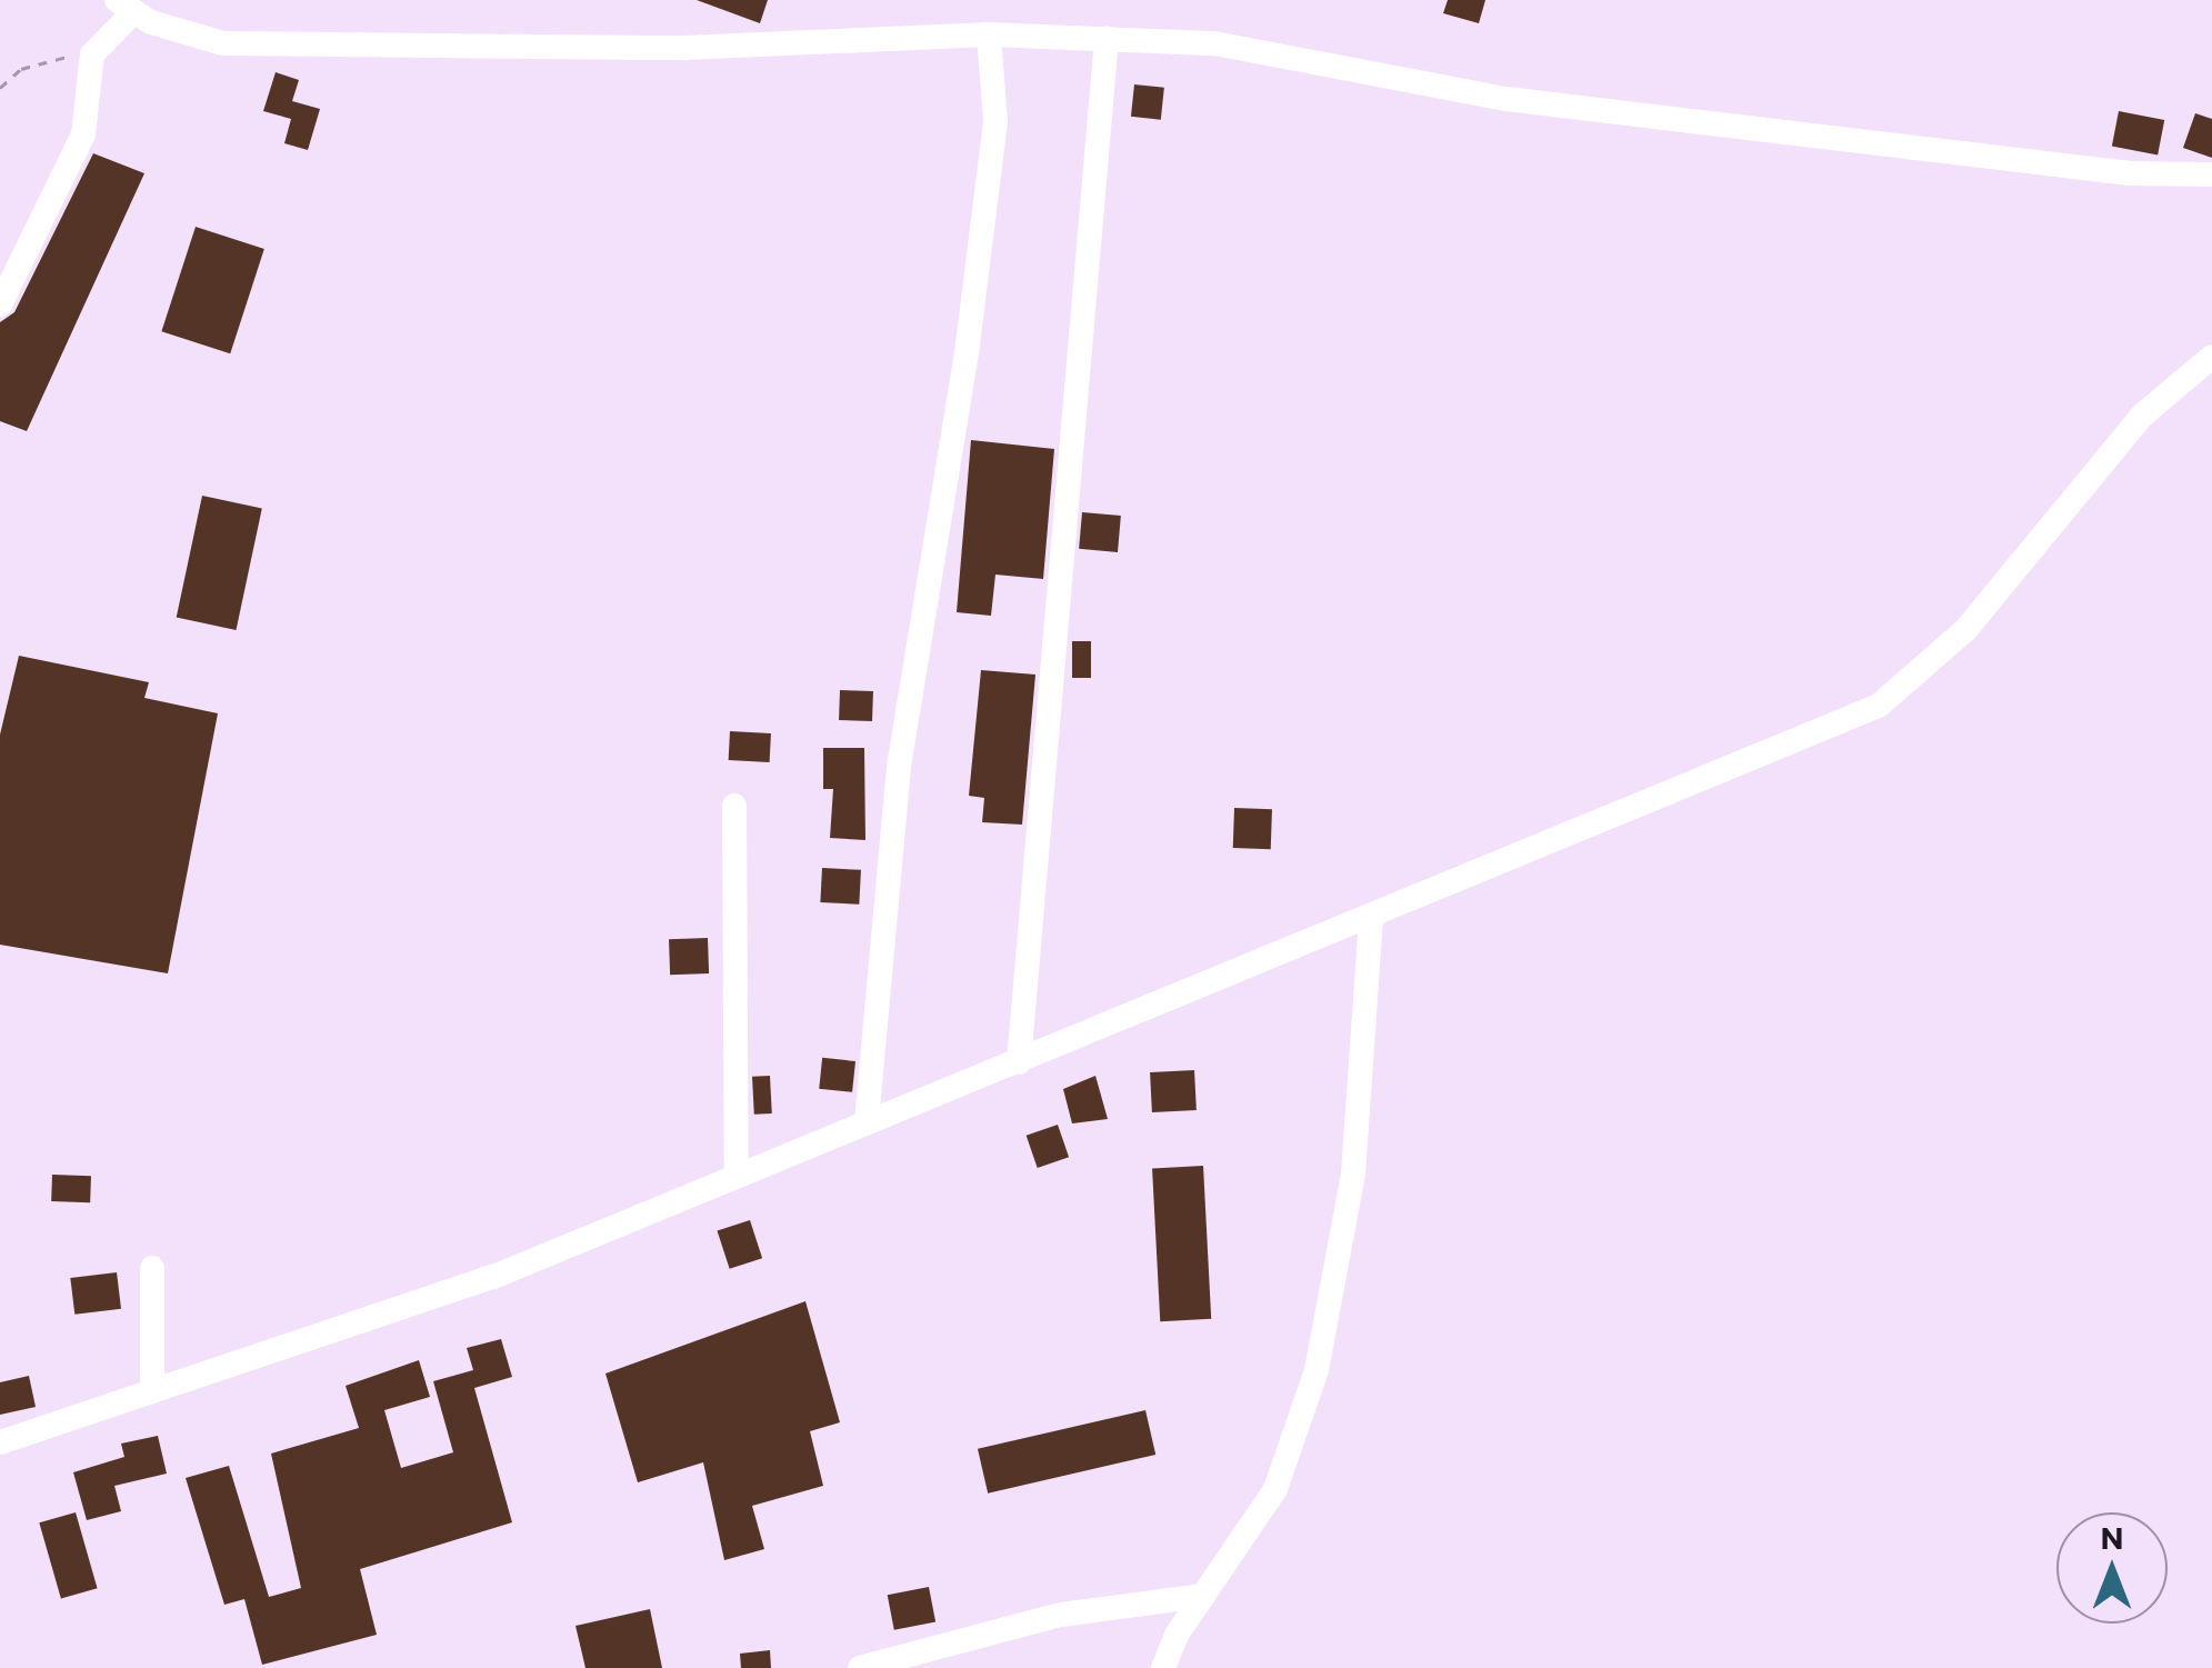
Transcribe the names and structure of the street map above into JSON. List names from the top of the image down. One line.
{"north":"top"}
